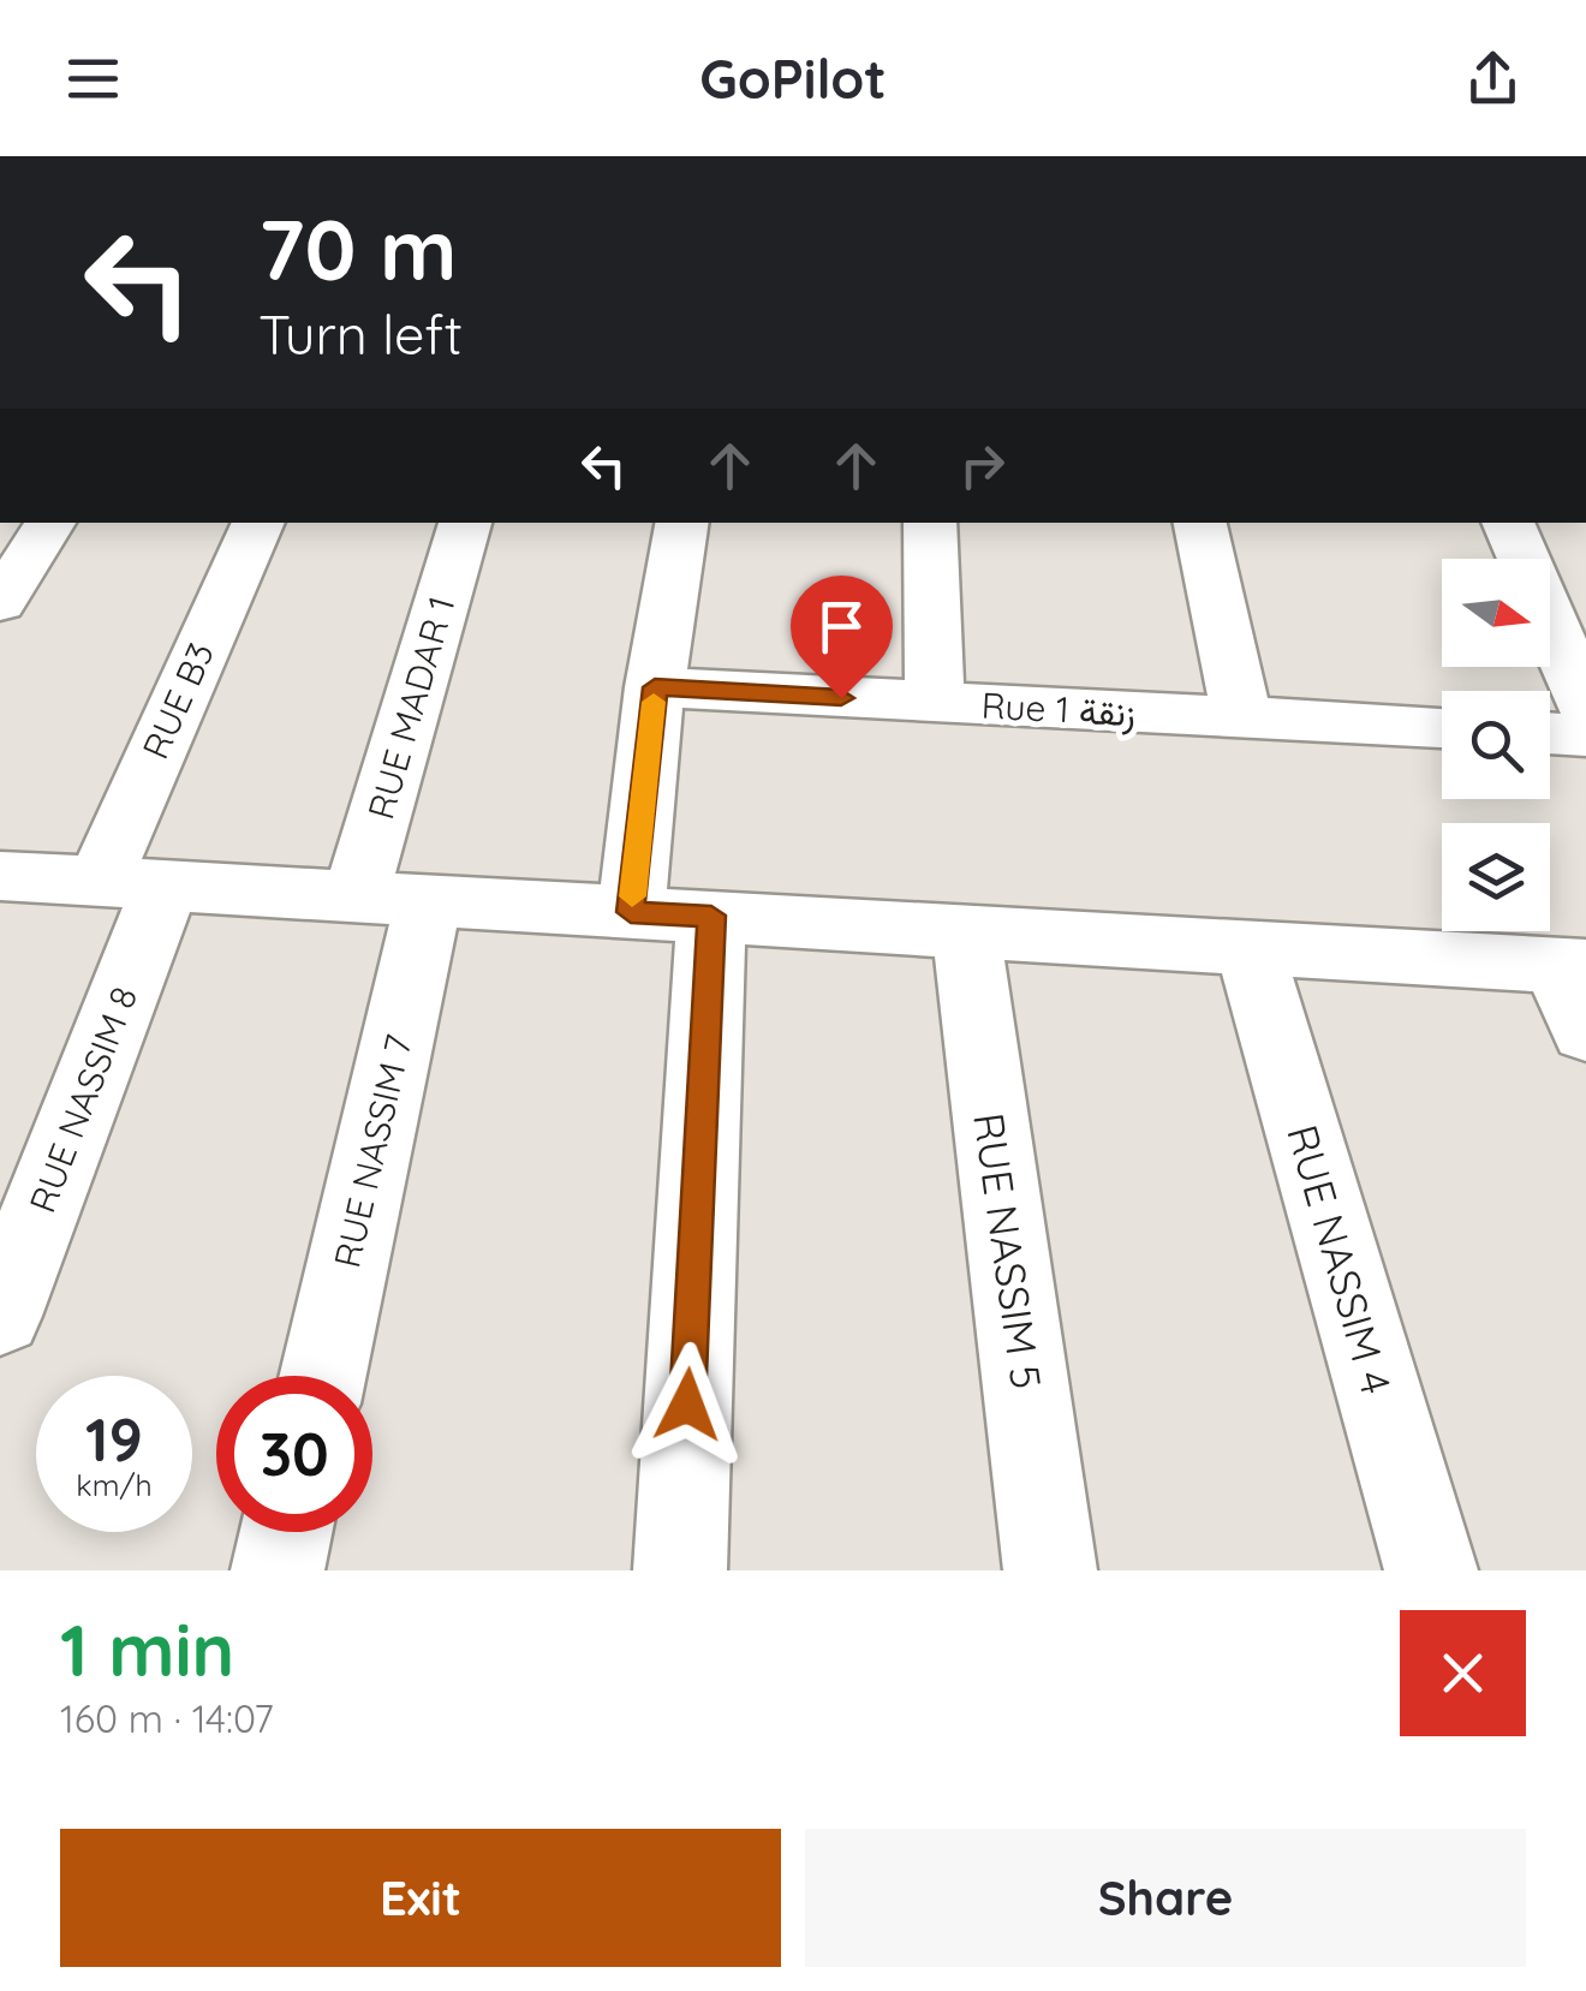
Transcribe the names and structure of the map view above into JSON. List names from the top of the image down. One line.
{"streets":{"street":["RUE B3","RUE MADAR 1","Rue 1 زنقة","RUE NASSIM 8","RUE NASSIM 7","RUE NASSIM 5","RUE NASSIM 4"]},"crossings":[["RUE B3","RUE NASSIM 8"],["RUE MADAR 1","RUE NASSIM 7"]],"north":"right","page":{"header":"GoPilot","turn":["70 m","Turn left"],"speed":"19 km/h","limit":"30","heading":["1 min","160 m · 14:07"],"buttons":["Exit","Share"]}}
